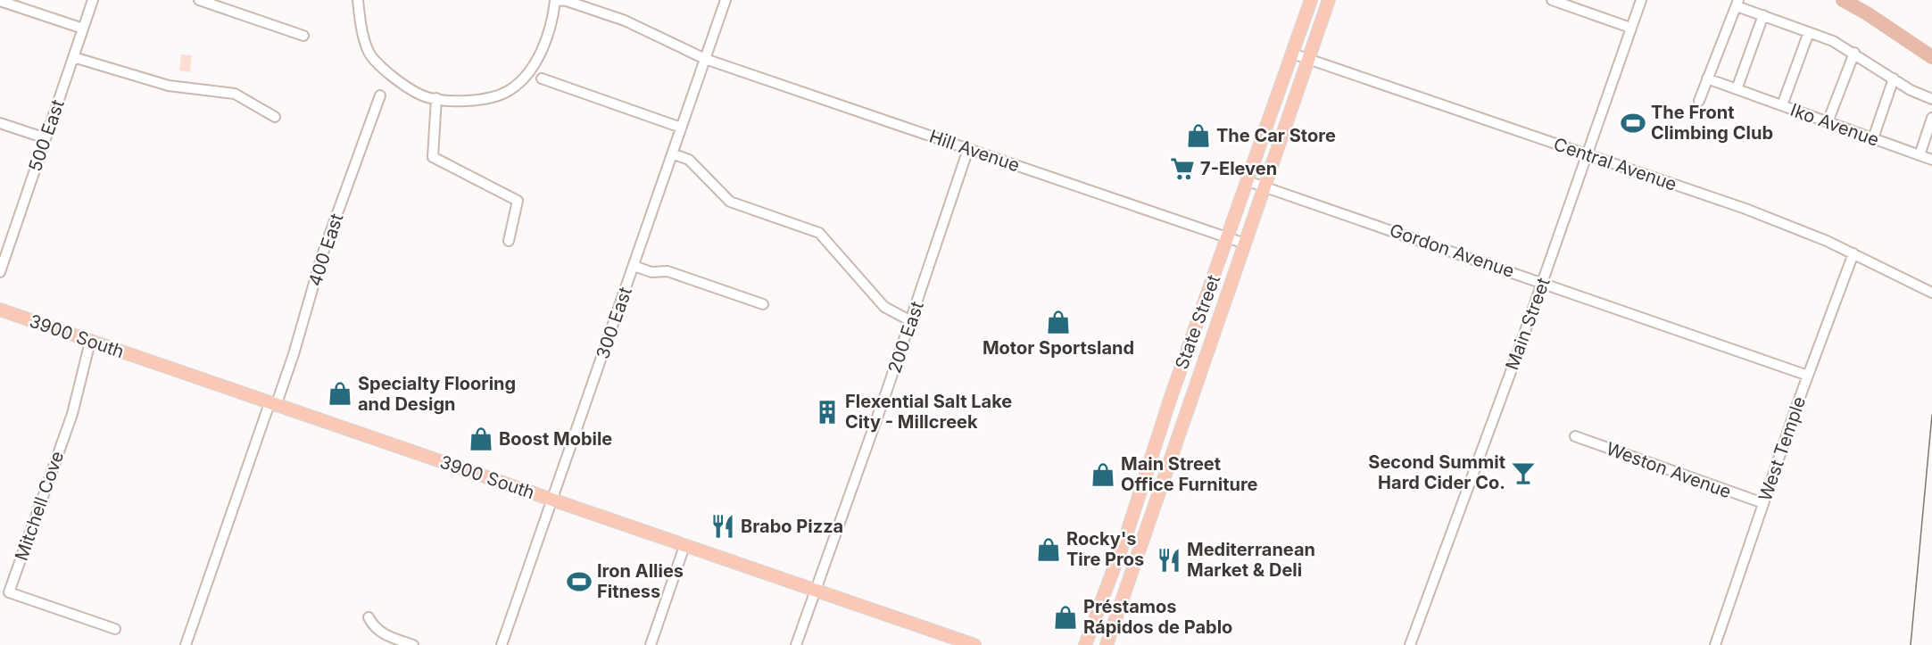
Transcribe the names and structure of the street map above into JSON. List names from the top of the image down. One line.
{"streets":{"main road":["State Street","3900 South"],"street":["Iko Avenue","500 East","Hill Avenue","Central Avenue","400 East","Gordon Avenue","300 East","Main Street","200 East","West Temple","Weston Avenue","Mitchell Cove"]},"crossings":[["Hill Avenue","State Street"],["Hill Avenue","300 East"],["Hill Avenue","200 East"],["Central Avenue","State Street"],["Central Avenue","Main Street"],["Central Avenue","West Temple"],["400 East","3900 South"],["Gordon Avenue","State Street"],["Gordon Avenue","Main Street"],["Gordon Avenue","West Temple"],["300 East","3900 South"],["3900 South","200 East"],["3900 South","Mitchell Cove"],["West Temple","Weston Avenue"]],"places":{"sports":["The Front Climbing Club","Iron Allies Fitness"],"shop":["The Car Store","Motor Sportsland","Specialty Flooring and Design","Boost Mobile","Main Street Office Furniture","Rocky's Tire Pros","Préstamos Rápidos de Pablo"],"supermarket":["7-Eleven"],"building":["Flexential Salt Lake City - Millcreek"],"bar":["Second Summit Hard Cider Co."],"restaurant":["Brabo Pizza","Mediterranean Market & Deli"]}}
